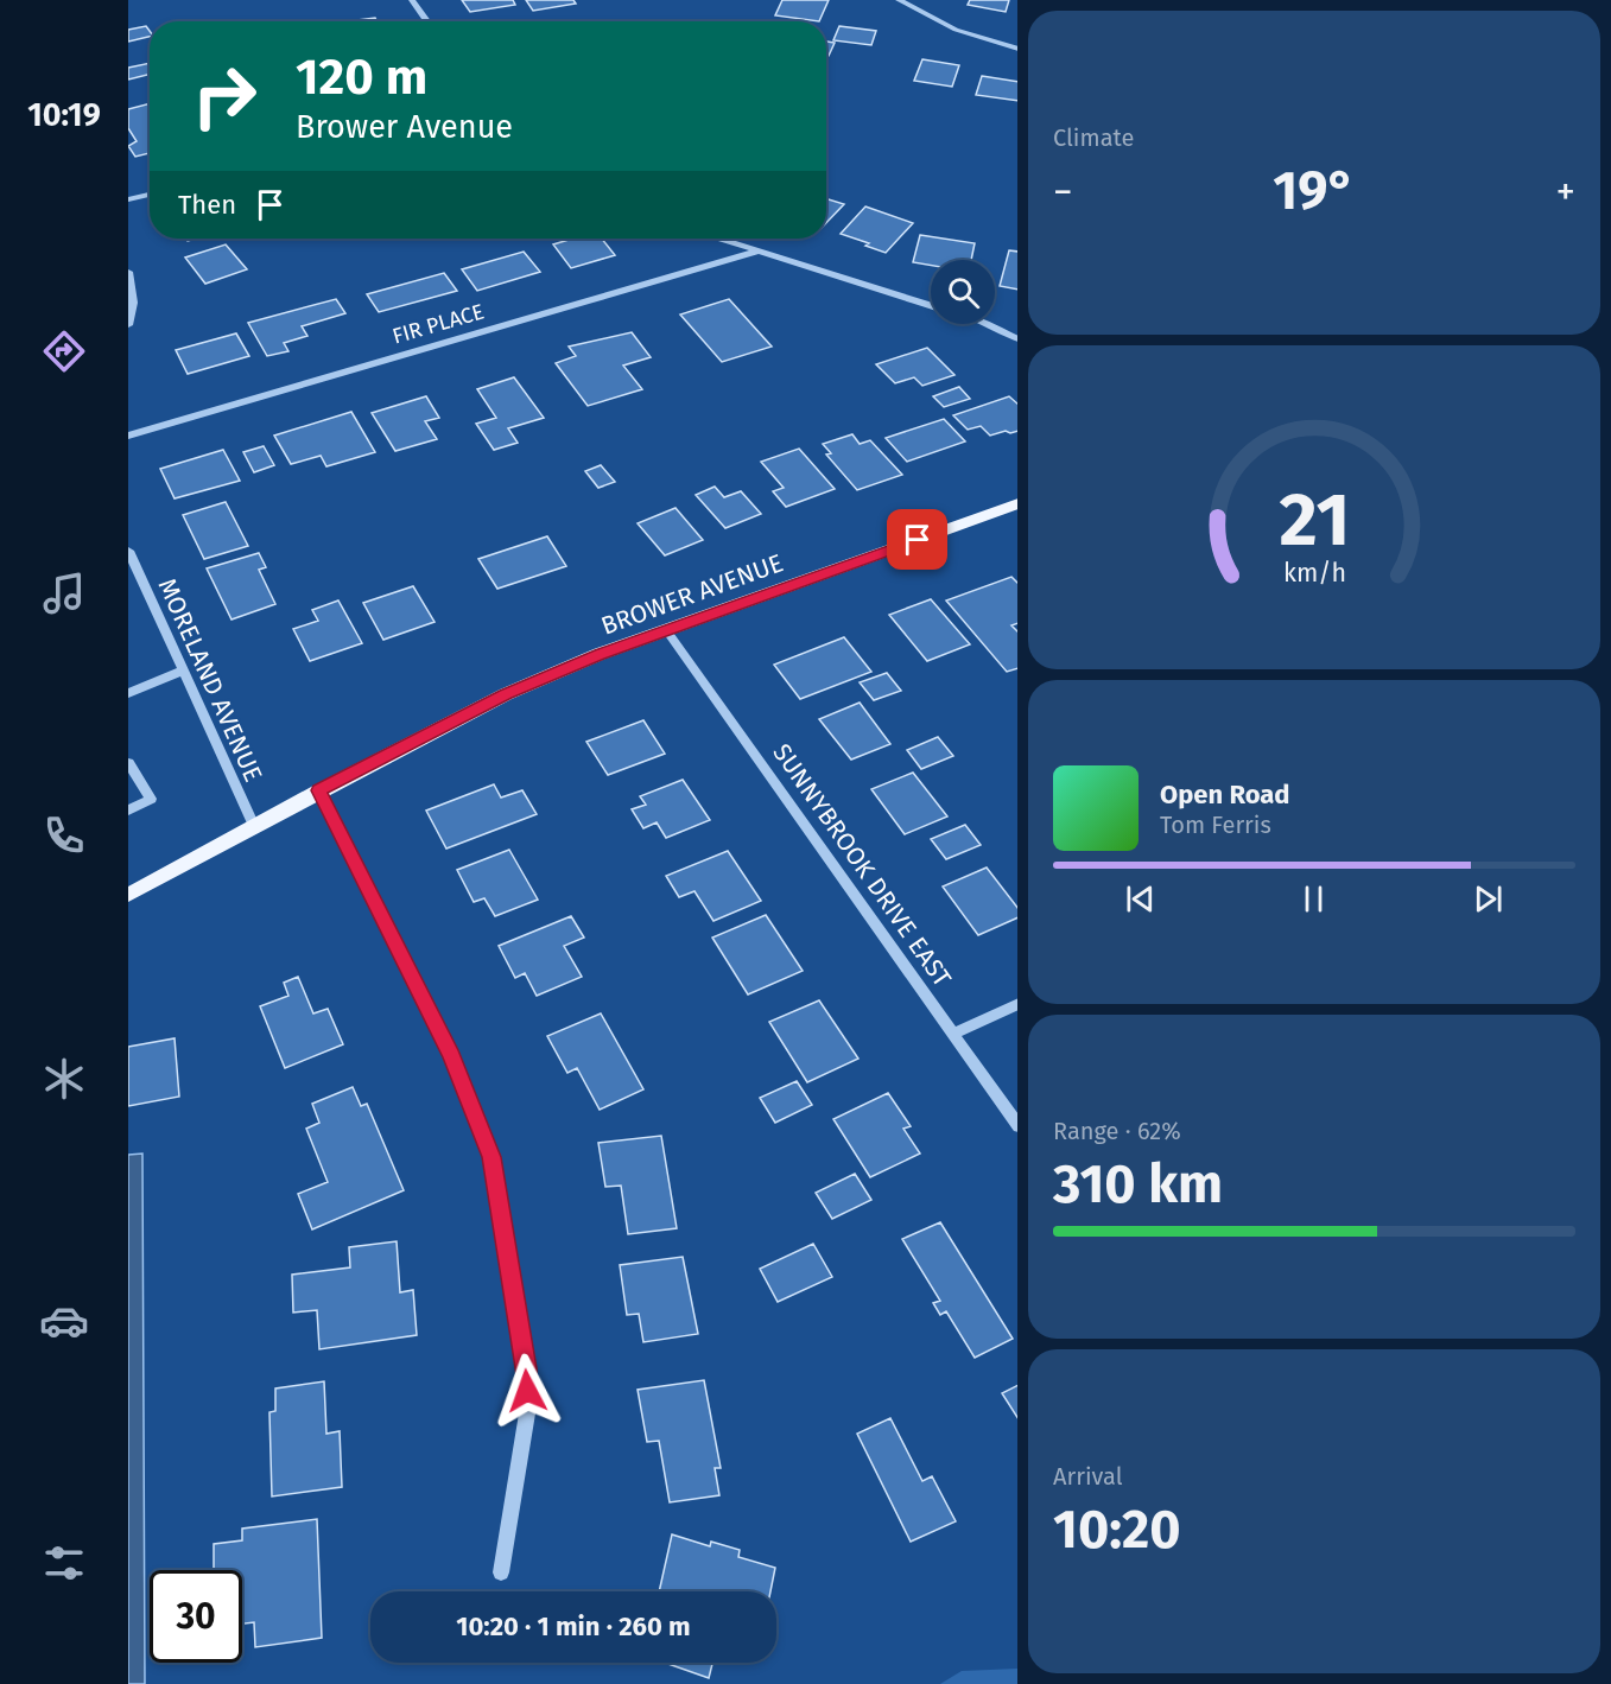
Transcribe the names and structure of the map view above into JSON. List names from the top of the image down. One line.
{"streets":{"main road":["BROWER AVENUE"],"street":["FIR PLACE","MORELAND AVENUE","SUNNYBROOK DRIVE EAST"]},"crossings":[["BROWER AVENUE","MORELAND AVENUE"],["BROWER AVENUE","SUNNYBROOK DRIVE EAST"]],"page":{"tabs":"10:19","tile":["Climate",["Range · 62%","310 km"],["Arrival","10:20"]],"turn":["120 m","Brower Avenue"],"heat":["−","19°","+"],"then":"Then","song":["Open Road","Tom Ferris"],"limit":"30","trip":"10:20 · 1 min · 260 m","gauge":["21","km/h"]}}
